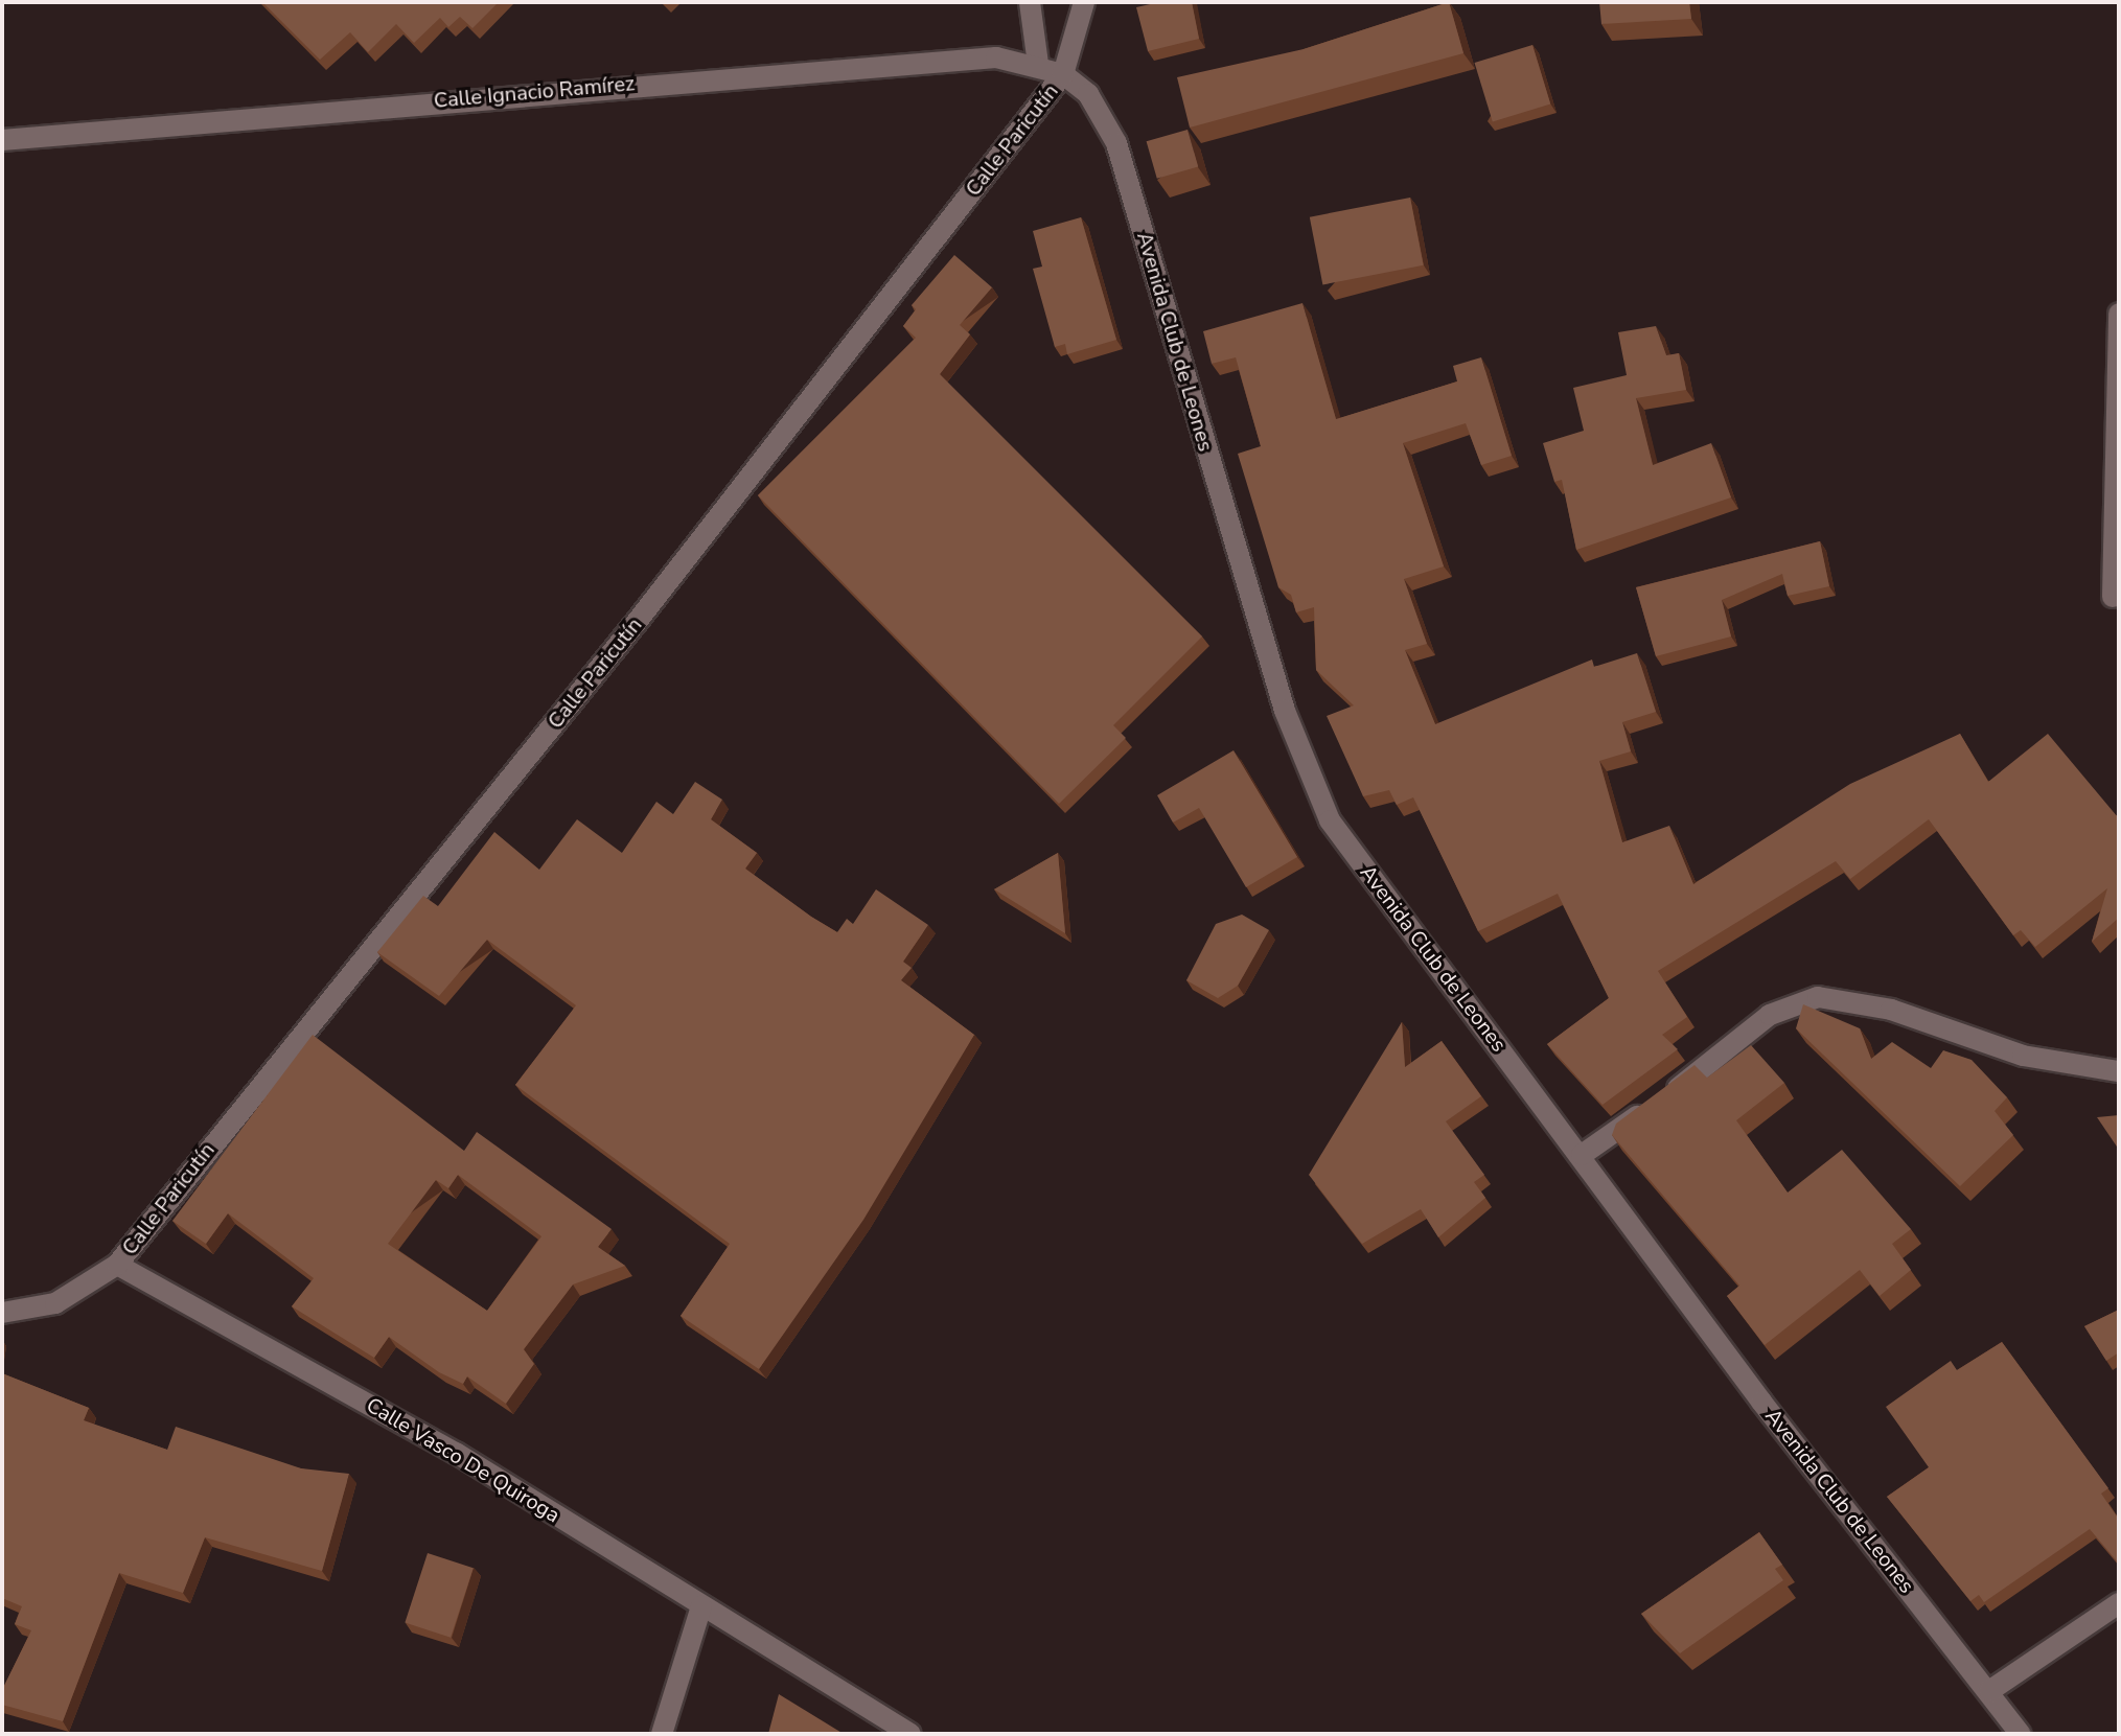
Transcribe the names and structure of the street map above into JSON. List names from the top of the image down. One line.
{"streets":{"street":["Calle Ignacio Ramírez","Calle Paricutín","Avenida Club de Leones","Calle Vasco De Quiroga"]},"crossings":[["Calle Ignacio Ramírez","Calle Paricutín"],["Calle Ignacio Ramírez","Avenida Club de Leones"],["Calle Paricutín","Avenida Club de Leones"],["Calle Paricutín","Calle Vasco De Quiroga"]]}
